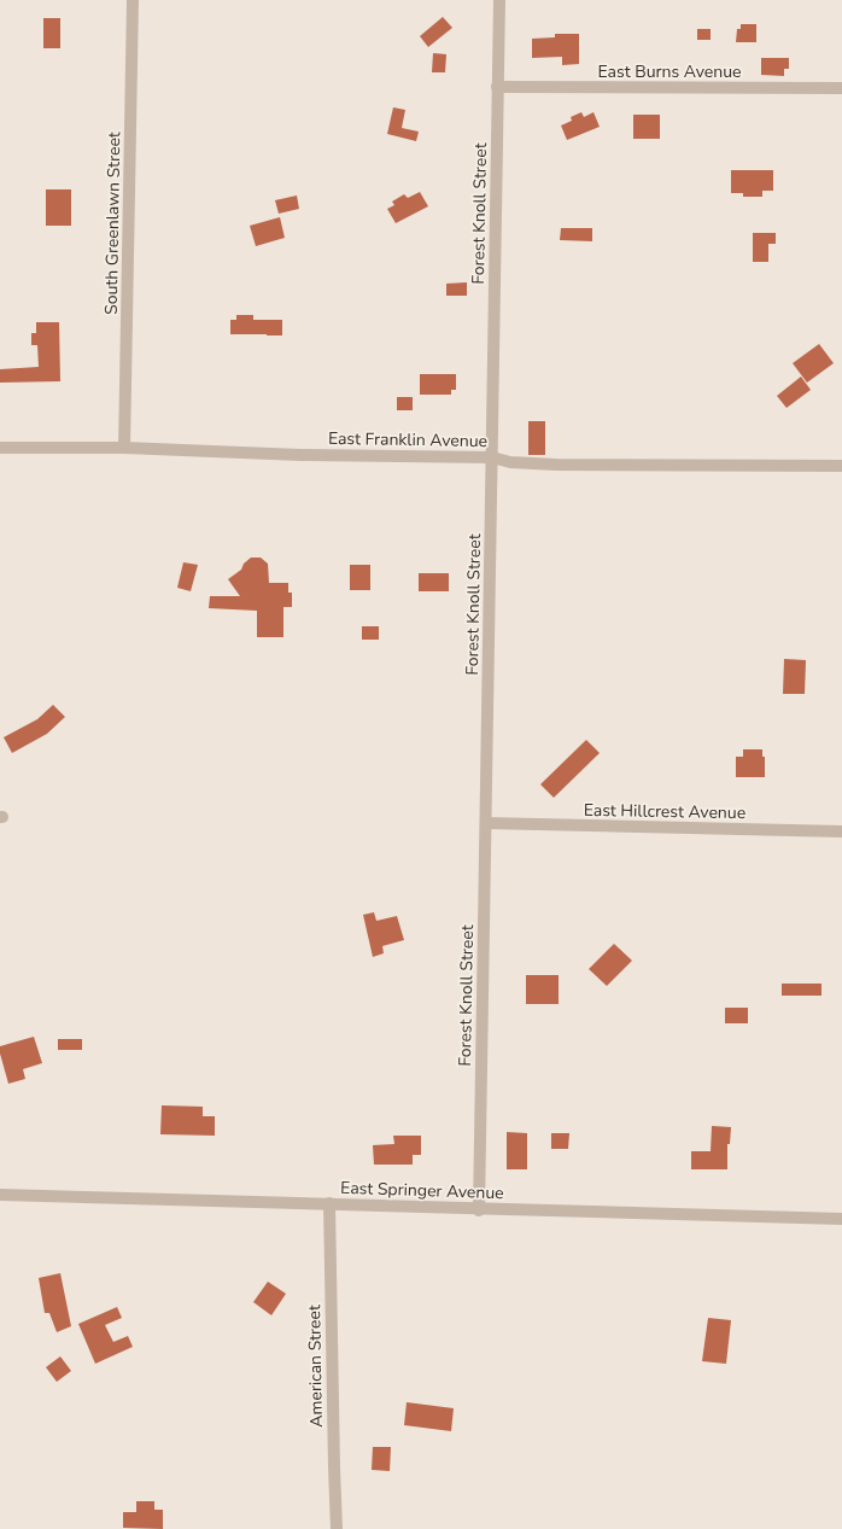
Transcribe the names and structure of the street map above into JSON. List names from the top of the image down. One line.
{"streets":{"street":["East Burns Avenue","Forest Knoll Street","South Greenlawn Street","East Franklin Avenue","East Hillcrest Avenue","East Springer Avenue","American Street"]},"crossings":[["East Burns Avenue","Forest Knoll Street"],["Forest Knoll Street","East Franklin Avenue"],["Forest Knoll Street","East Hillcrest Avenue"],["Forest Knoll Street","East Springer Avenue"],["South Greenlawn Street","East Franklin Avenue"],["East Springer Avenue","American Street"]]}
